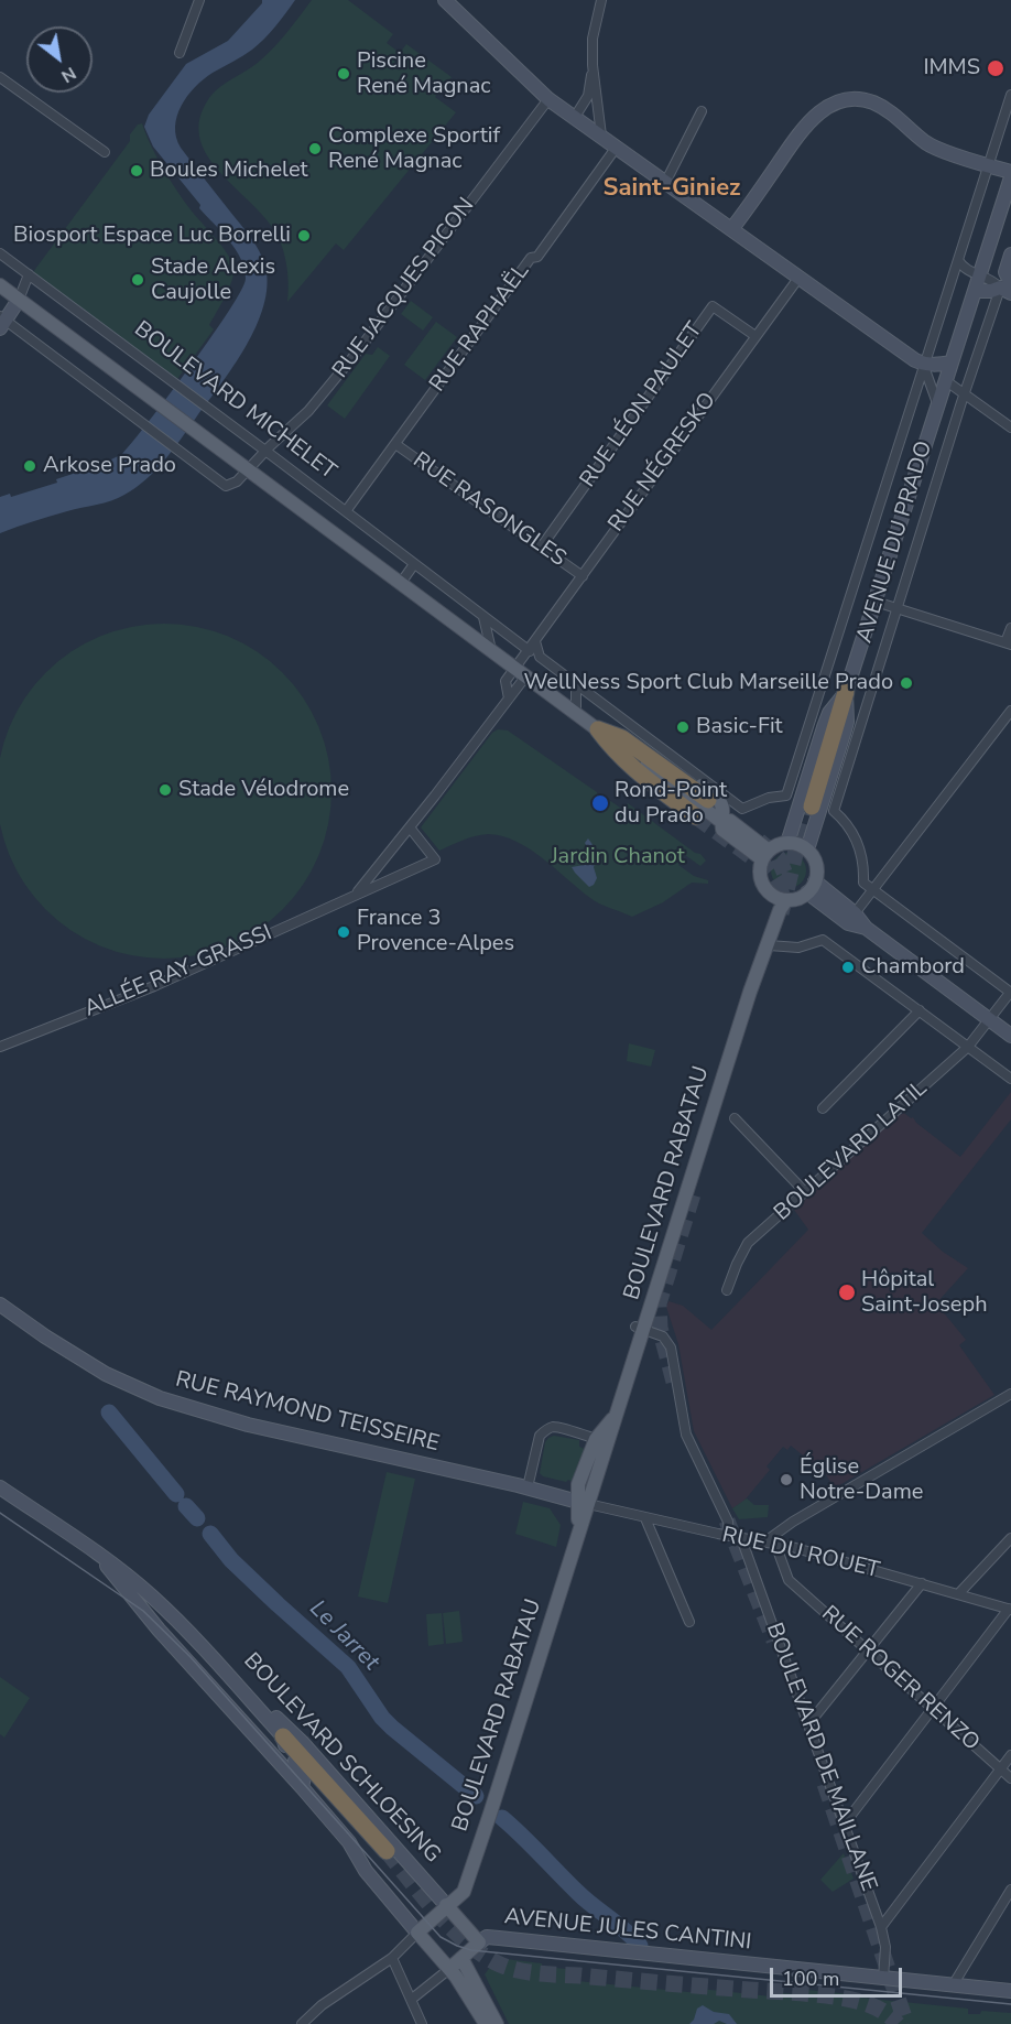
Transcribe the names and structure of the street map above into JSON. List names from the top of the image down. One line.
{"streets":{"main road":["AVENUE DU PRADO","BOULEVARD RABATAU","RUE RAYMOND TEISSEIRE","BOULEVARD SCHLOESING","AVENUE JULES CANTINI"],"street":["RUE JACQUES PICON","RUE RAPHAËL","BOULEVARD MICHELET","RUE LÉON PAULET","RUE NÉGRESKO","RUE RASONGLES","ALLÉE RAY-GRASSI","BOULEVARD LATIL","RUE DU ROUET","RUE ROGER RENZO","BOULEVARD DE MAILLANE"]},"crossings":[["RUE JACQUES PICON","BOULEVARD MICHELET"],["RUE RAPHAËL","BOULEVARD MICHELET"],["RUE RAPHAËL","RUE RASONGLES"],["BOULEVARD MICHELET","RUE NÉGRESKO"],["RUE LÉON PAULET","RUE NÉGRESKO"],["RUE LÉON PAULET","RUE RASONGLES"],["RUE NÉGRESKO","RUE RASONGLES"],["RUE NÉGRESKO","ALLÉE RAY-GRASSI"],["AVENUE DU PRADO","BOULEVARD RABATAU"],["BOULEVARD RABATAU","RUE RAYMOND TEISSEIRE"],["BOULEVARD RABATAU","RUE DU ROUET"],["BOULEVARD RABATAU","BOULEVARD SCHLOESING"],["RUE RAYMOND TEISSEIRE","RUE DU ROUET"],["RUE DU ROUET","RUE ROGER RENZO"],["RUE DU ROUET","BOULEVARD DE MAILLANE"],["BOULEVARD DE MAILLANE","AVENUE JULES CANTINI"]],"districts":["Saint-Giniez"],"water":["Le Jarret"],"parks":["Jardin Chanot"],"places":["IMMS","Piscine René Magnac","Complexe Sportif René Magnac","Boules Michelet","Biosport Espace Luc Borrelli","Stade Alexis Caujolle","Arkose Prado","WellNess Sport Club Marseille Prado","Basic-Fit","Stade Vélodrome","Rond-Point du Prado","France 3 Provence-Alpes","Chambord","Hôpital Saint-Joseph","Église Notre-Dame"],"scale_bar":"100 m","north":"bottom right"}
